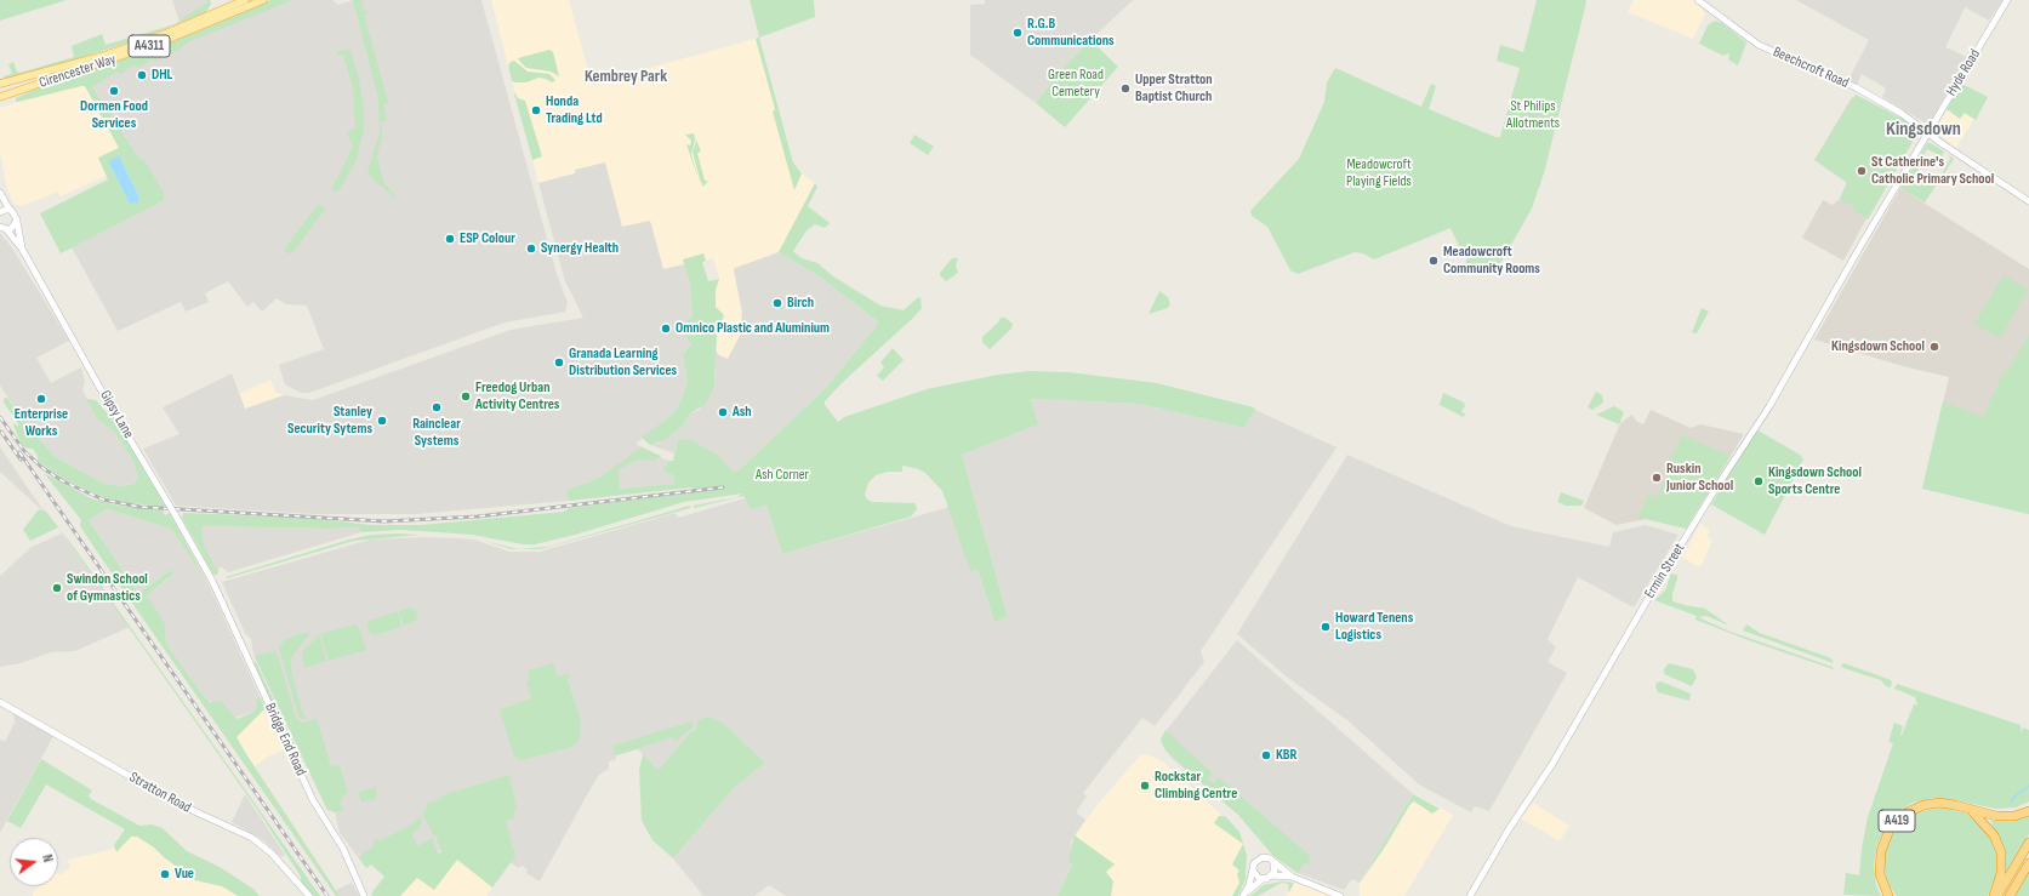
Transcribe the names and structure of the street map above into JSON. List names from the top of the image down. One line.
{"streets":{"highway":["A419"],"main road":["A4311","Beechcroft Road","Cirencester Way","Hyde Road","Gipsy Lane","Ermin Street","Bridge End Road","Stratton Road"]},"crossings":[["Beechcroft Road","Hyde Road"],["Hyde Road","Ermin Street"],["Gipsy Lane","Bridge End Road"]],"districts":["Kembrey Park","Kingsdown"],"parks":["Green Road Cemetery","St Philips Allotments","Meadowcroft Playing Fields","Ash Corner"],"places":["R.G.B Communications","DHL","Upper Stratton Baptist Church","Dormen Food Services","Honda Trading Ltd","St Catherine's Catholic Primary School","ESP Colour","Synergy Health","Meadowcroft Community Rooms","Birch","Omnico Plastic and Aluminium","Kingsdown School","Granada Learning Distribution Services","Freedog Urban Activity Centres","Enterprise Works","Rainclear Systems","Ash","Stanley Security Sytems","Ruskin Junior School","Kingsdown School Sports Centre","Swindon School of Gymnastics","Howard Tenens Logistics","KBR","Rockstar Climbing Centre","Vue"],"north":"right"}
